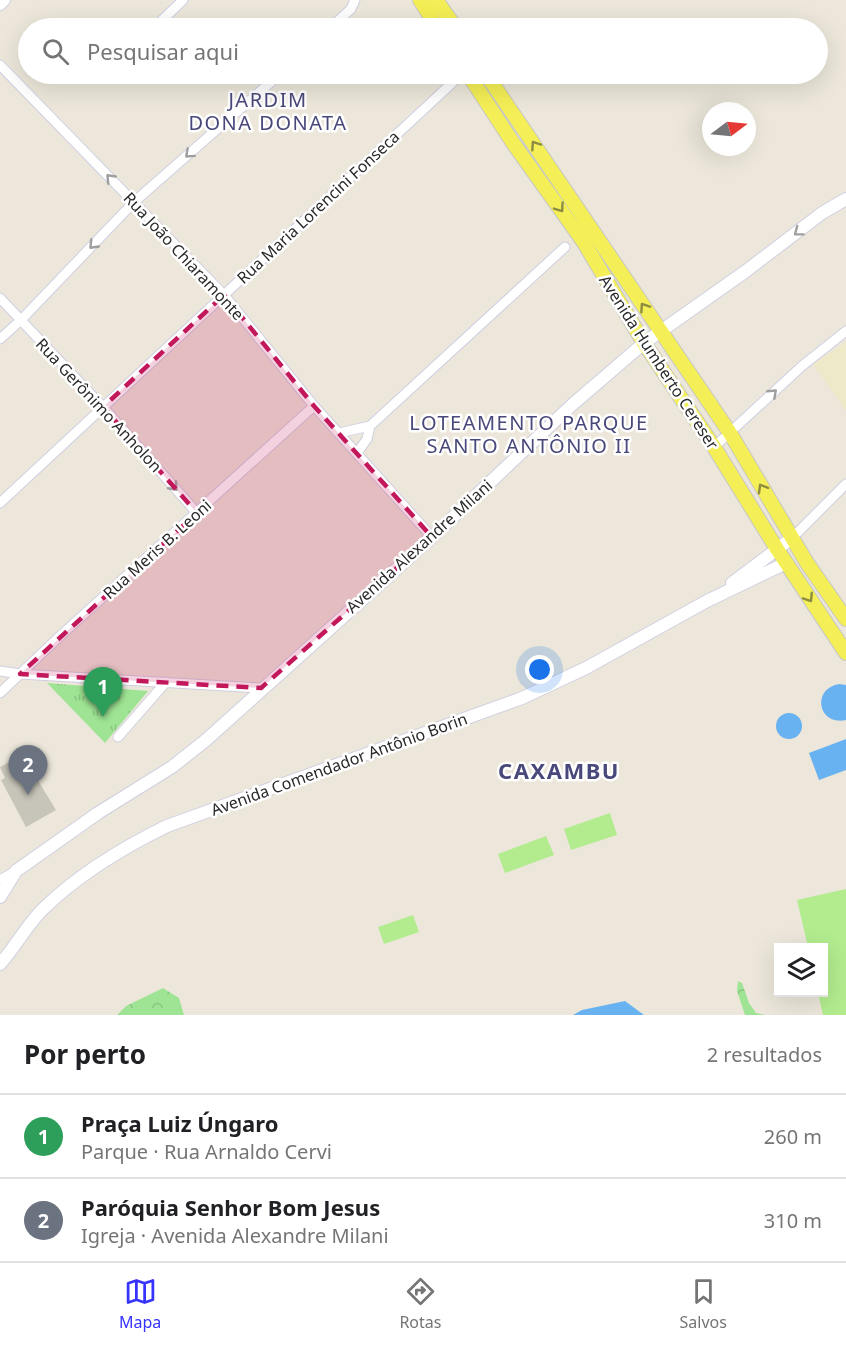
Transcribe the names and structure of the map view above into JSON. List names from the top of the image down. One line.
{"streets":{"main road":["Avenida Humberto Cereser"],"street":["Rua Maria Lorencini Fonseca","Rua João Chiaramonte","Rua Gerônimo Anholon","Avenida Alexandre Milani","Rua Meris B. Leoni","Avenida Comendador Antônio Borin"]},"crossings":[["Rua Maria Lorencini Fonseca","Rua João Chiaramonte"],["Rua Maria Lorencini Fonseca","Rua Gerônimo Anholon"],["Rua João Chiaramonte","Avenida Alexandre Milani"],["Rua João Chiaramonte","Rua Meris B. Leoni"],["Avenida Humberto Cereser","Avenida Alexandre Milani"],["Avenida Humberto Cereser","Avenida Comendador Antônio Borin"],["Rua Gerônimo Anholon","Rua Meris B. Leoni"]],"one_way":["Rua Gerônimo Anholon"],"districts":["JARDIM DONA DONATA","LOTEAMENTO PARQUE SANTO ANTÔNIO II","CAXAMBU"],"north":"right","page":{"search":"Pesquisar aqui","pins":["1","2"],"heading":["Por perto","2 resultados"],"list":[{"mark":"1","name":"Praça Luiz Úngaro","note":"Parque · Rua Arnaldo Cervi","value":"260 m"},{"mark":"2","name":"Paróquia Senhor Bom Jesus","note":"Igreja · Avenida Alexandre Milani","value":"310 m"}],"nav":["Mapa","Rotas","Salvos"]}}
